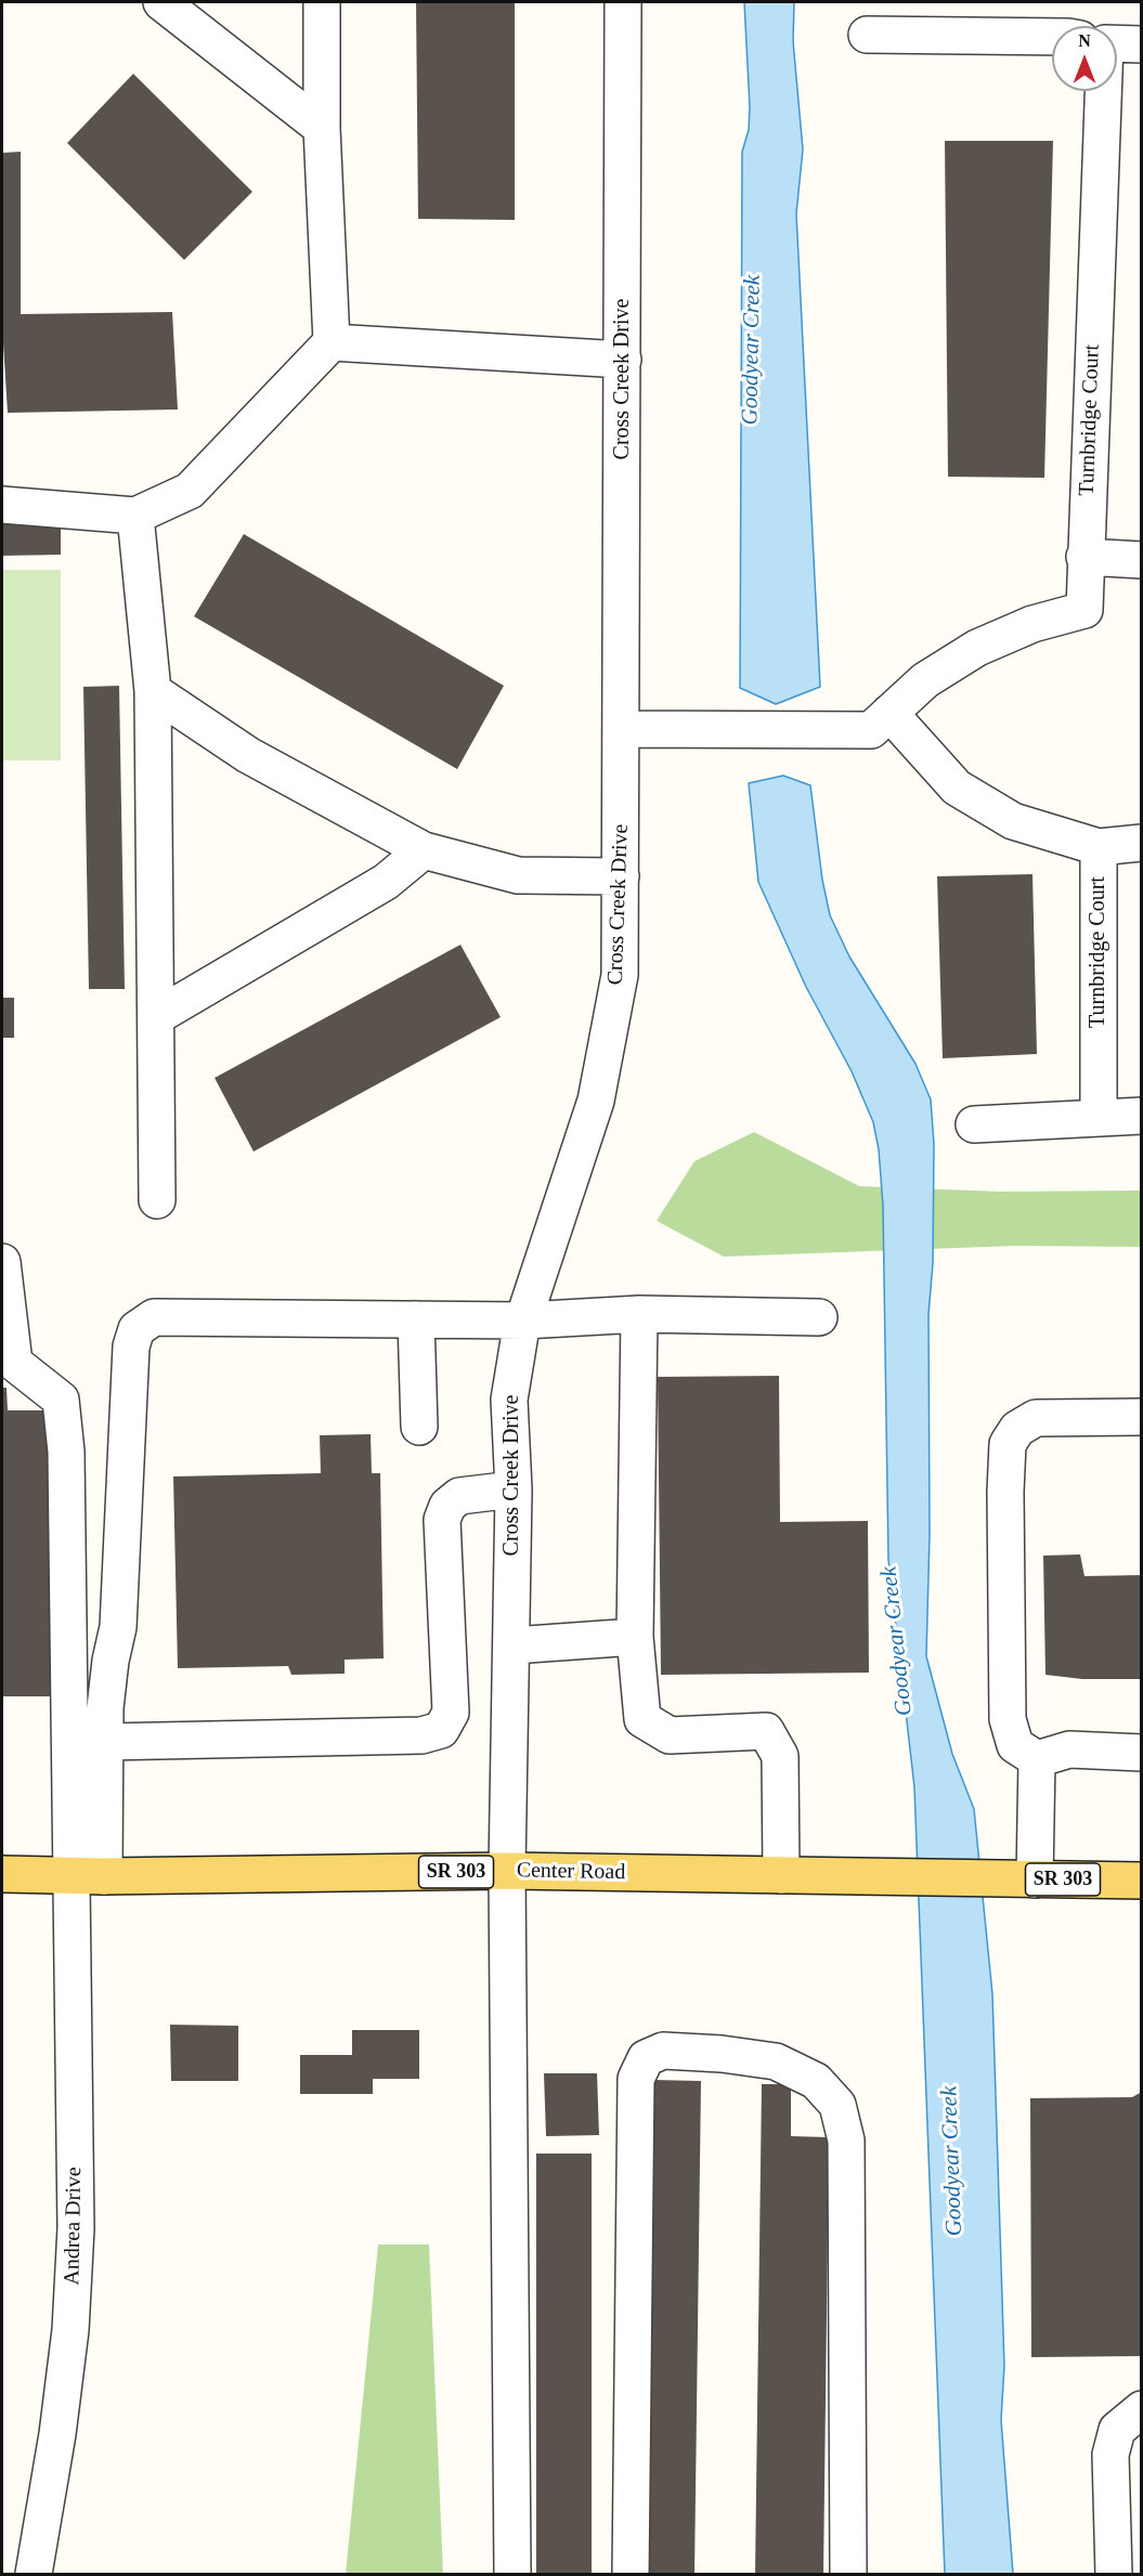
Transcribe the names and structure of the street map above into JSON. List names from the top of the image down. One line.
{"streets":{"main road":["SR 303","Center Road"],"street":["Cross Creek Drive","Turnbridge Court","Andrea Drive"]},"crossings":[["Cross Creek Drive","Turnbridge Court"],["Cross Creek Drive","Center Road"],["Center Road","Andrea Drive"]],"water":["Goodyear Creek"],"north":"top"}
